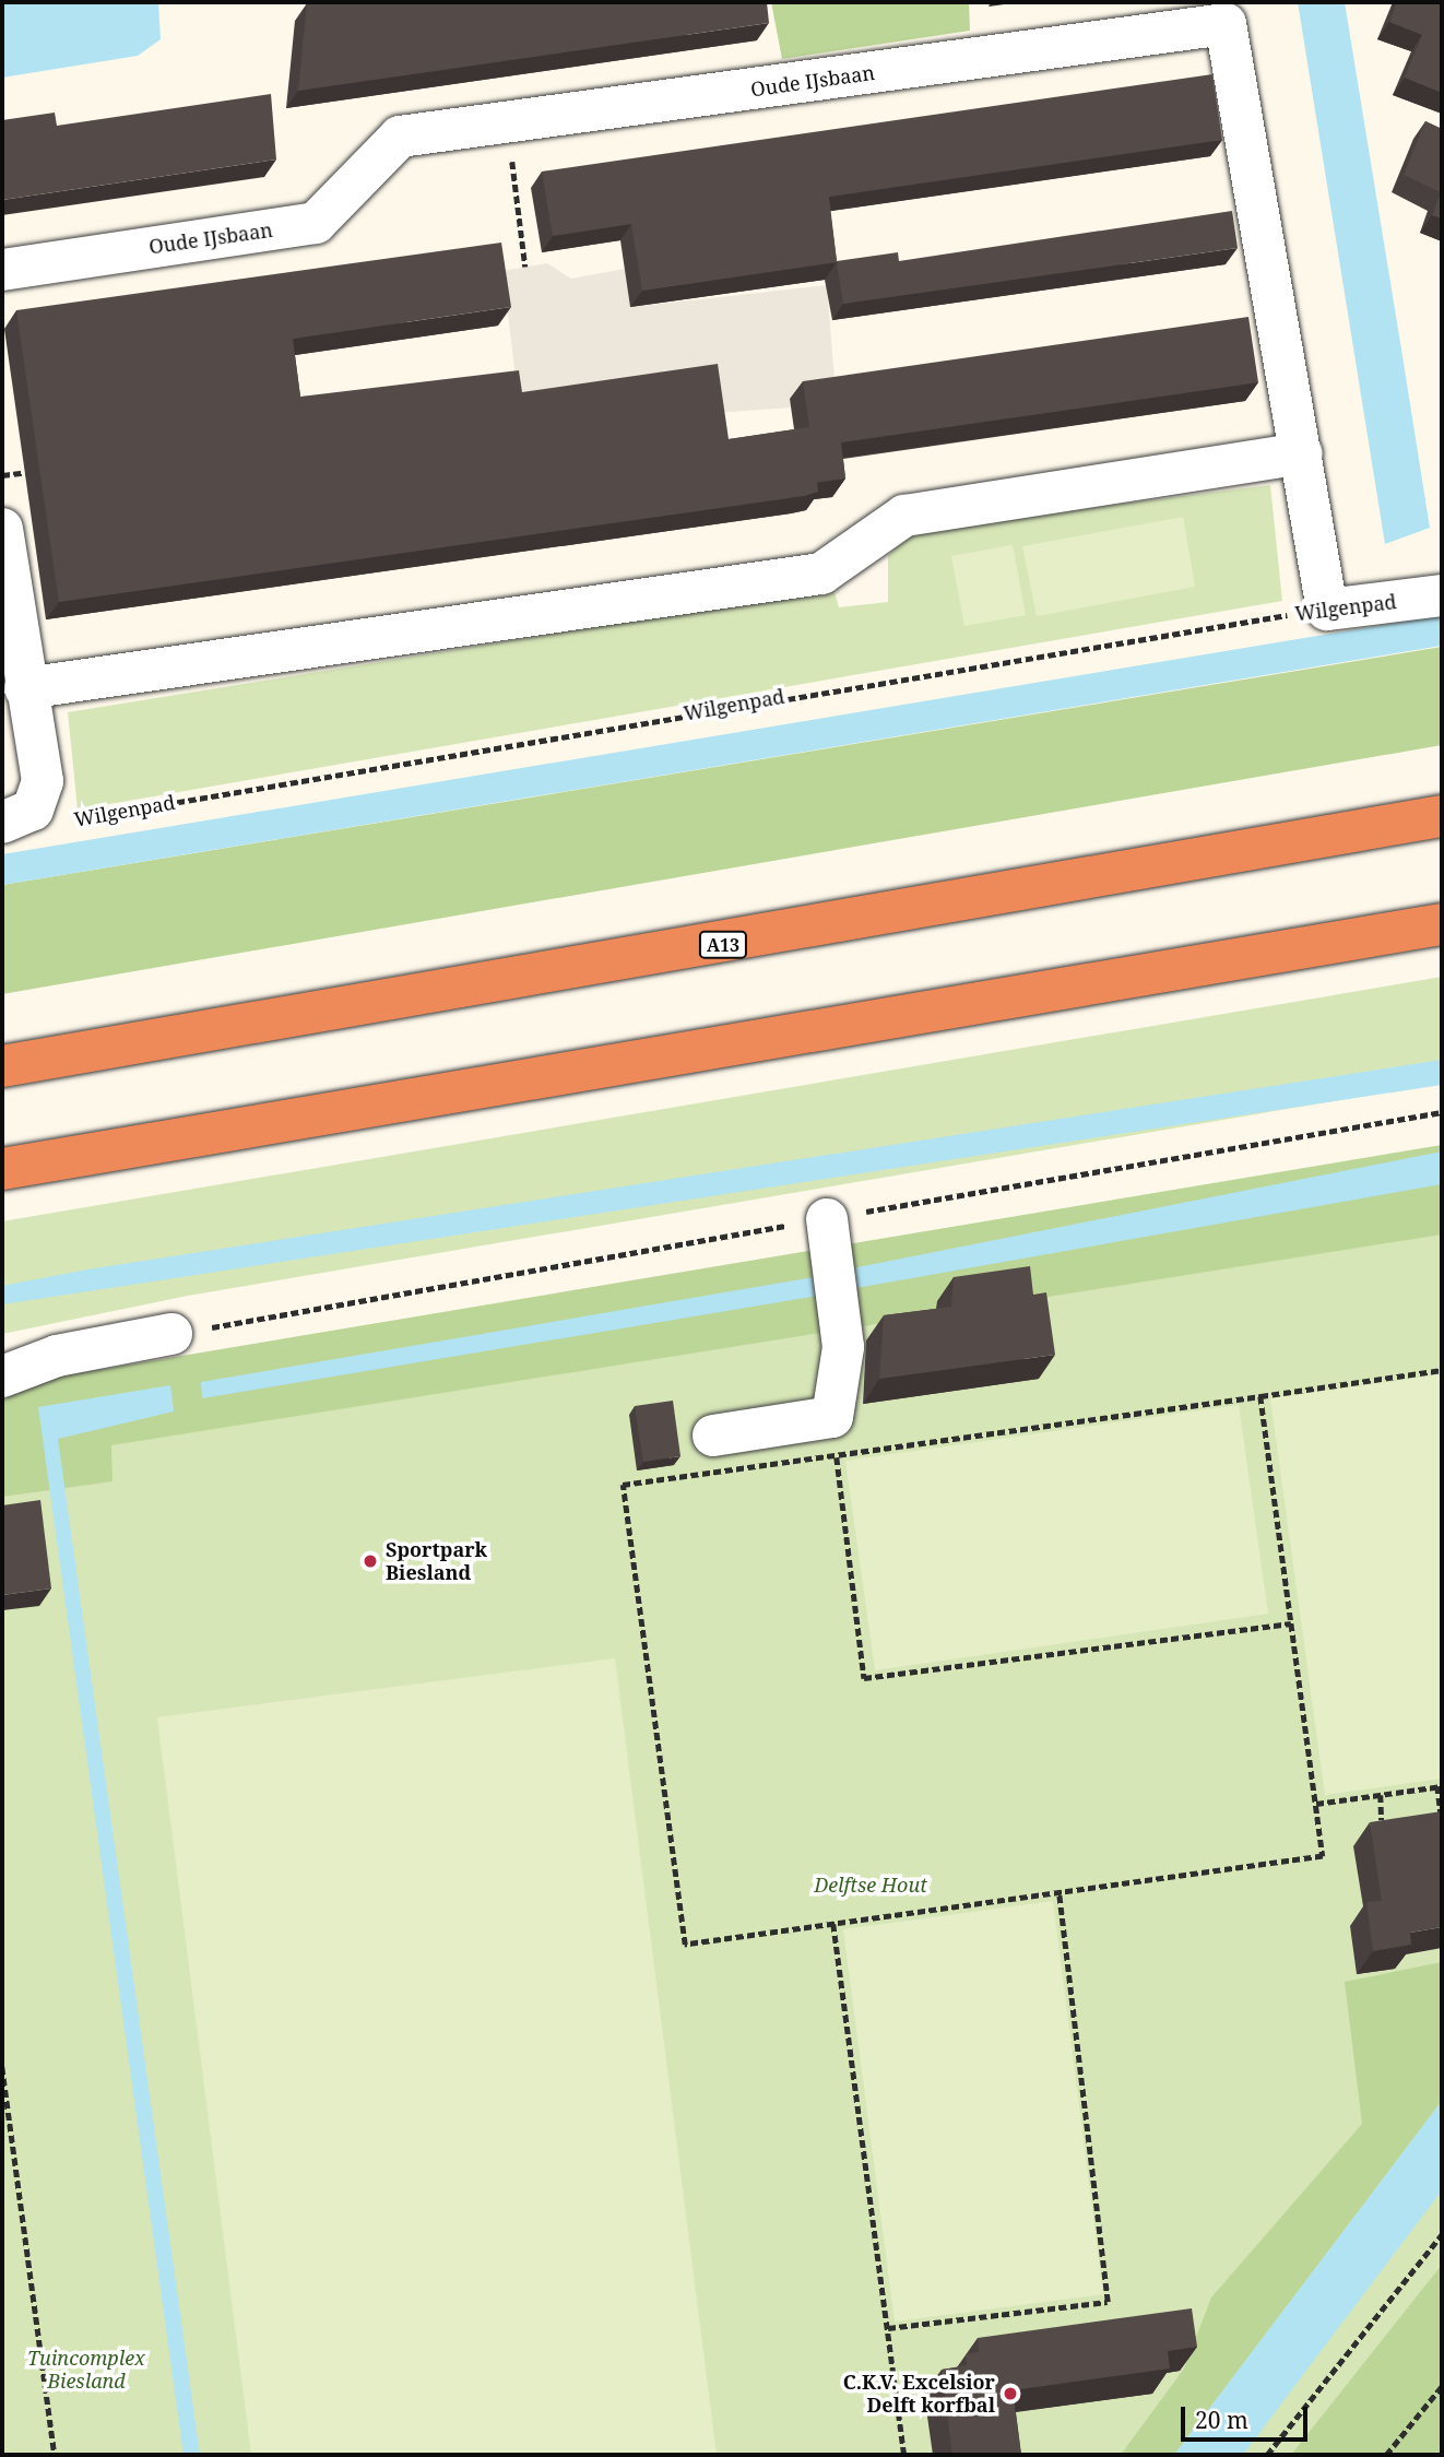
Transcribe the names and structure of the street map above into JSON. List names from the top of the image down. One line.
{"streets":{"highway":["A13"],"street":["Oude IJsbaan","Wilgenpad"]},"crossings":[["Oude IJsbaan","Wilgenpad"]],"parks":["Delftse Hout","Tuincomplex Biesland"],"places":["Sportpark Biesland","C.K.V. Excelsior Delft korfbal"],"scale_bar":"20 m"}
